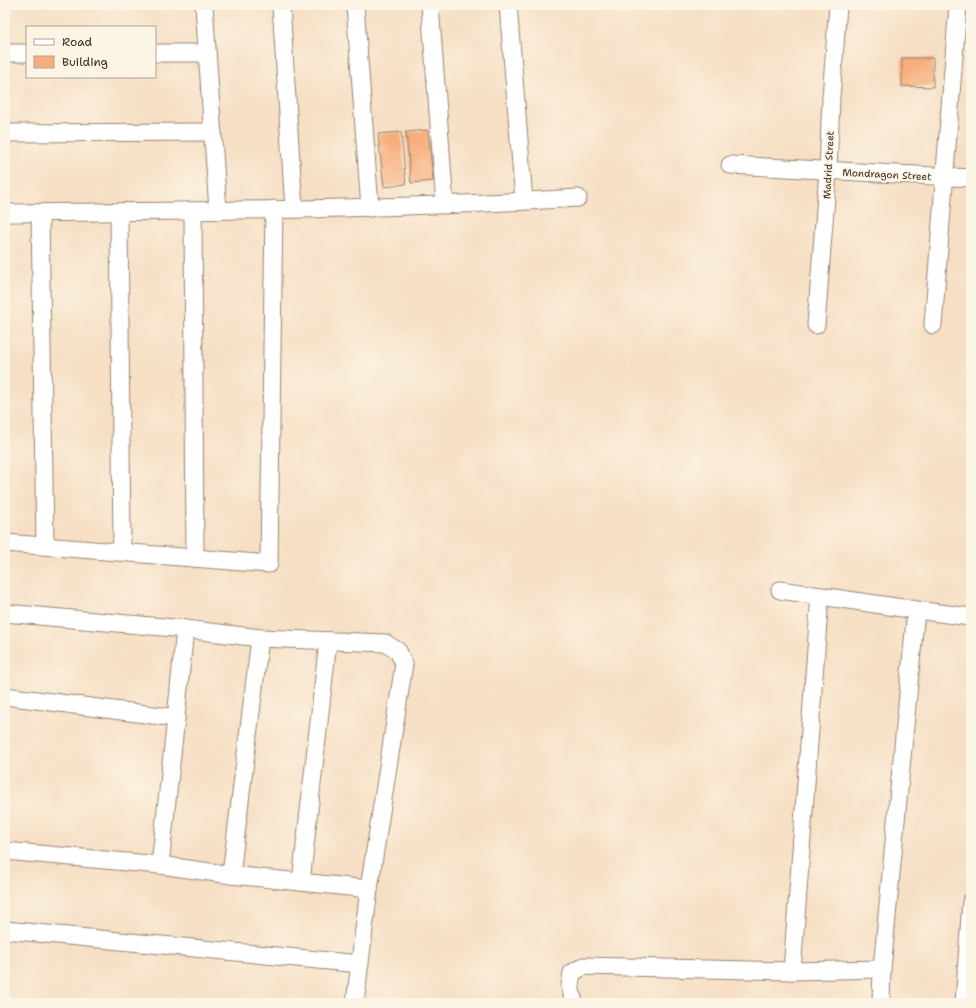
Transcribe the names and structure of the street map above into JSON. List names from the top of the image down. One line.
{"streets":{"street":["Madrid Street","Mondragon Street"]},"crossings":[["Madrid Street","Mondragon Street"]],"legend":["Road","Building"]}
